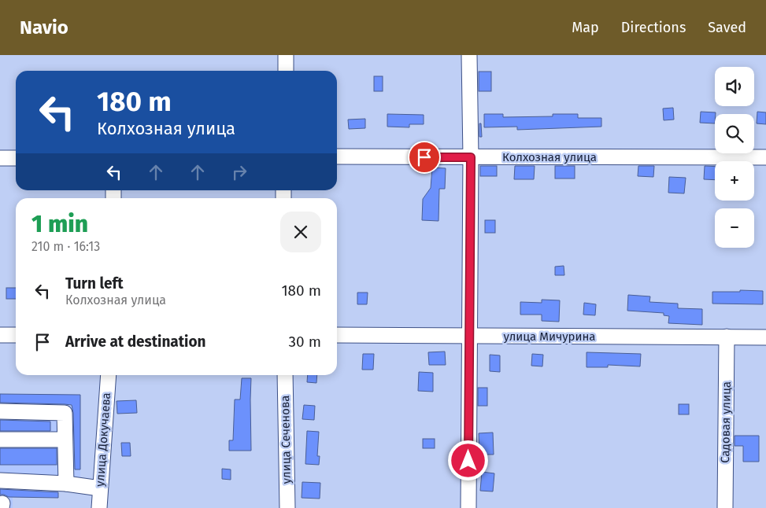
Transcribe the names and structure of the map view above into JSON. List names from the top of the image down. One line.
{"streets":{"street":["Колхозная улица","улица Мичурина","Садовая улица","улица Докучаева","улица Сеченова"]},"crossings":[["улица Мичурина","Садовая улица"]],"page":{"header":"Navio","nav":["Map","Directions","Saved"],"map_buttons":["+","−"],"turn":["180 m","Колхозная улица"],"heading":["1 min","210 m · 16:13"],"list":[{"name":"Turn left","note":"Колхозная улица","value":"180 m"},{"name":"Arrive at destination","value":"30 m"}]}}
